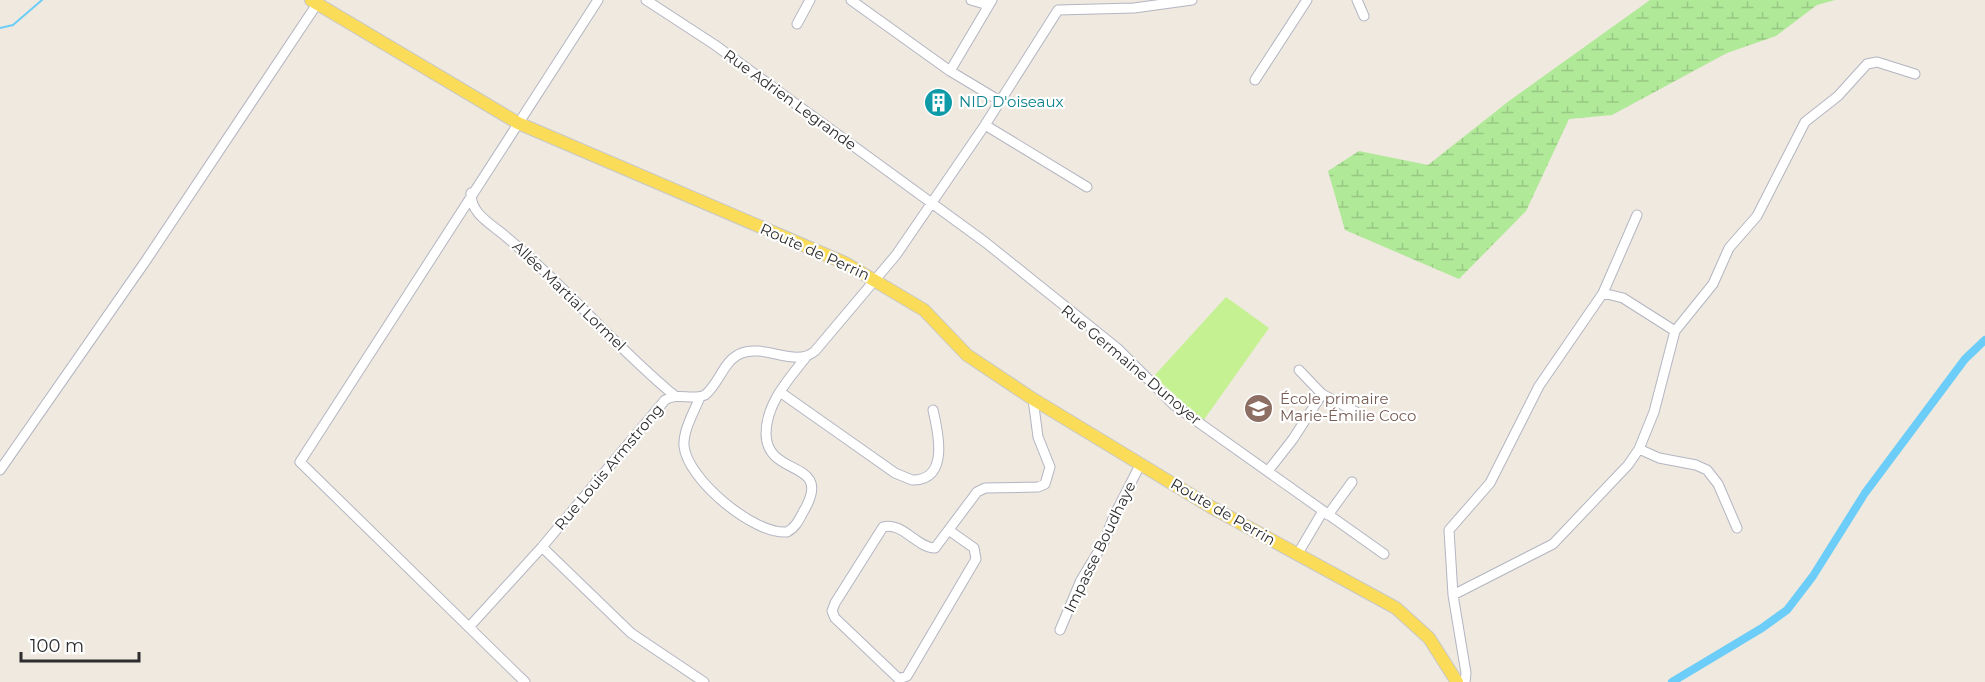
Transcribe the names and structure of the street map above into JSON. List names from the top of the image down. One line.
{"streets":{"main road":["Route de Perrin"],"street":["Rue Adrien Legrande","Allée Martial Lormel","Rue Germaine Dunoyer","Rue Louis Armstrong","Impasse Boudhaye"]},"crossings":[["Rue Adrien Legrande","Rue Germaine Dunoyer"],["Route de Perrin","Impasse Boudhaye"],["Allée Martial Lormel","Rue Louis Armstrong"]],"places":{"building":["NID D'oiseaux"],"school or university":["École primaire Marie-Émilie Coco"]},"scale_bar":"100 m"}
